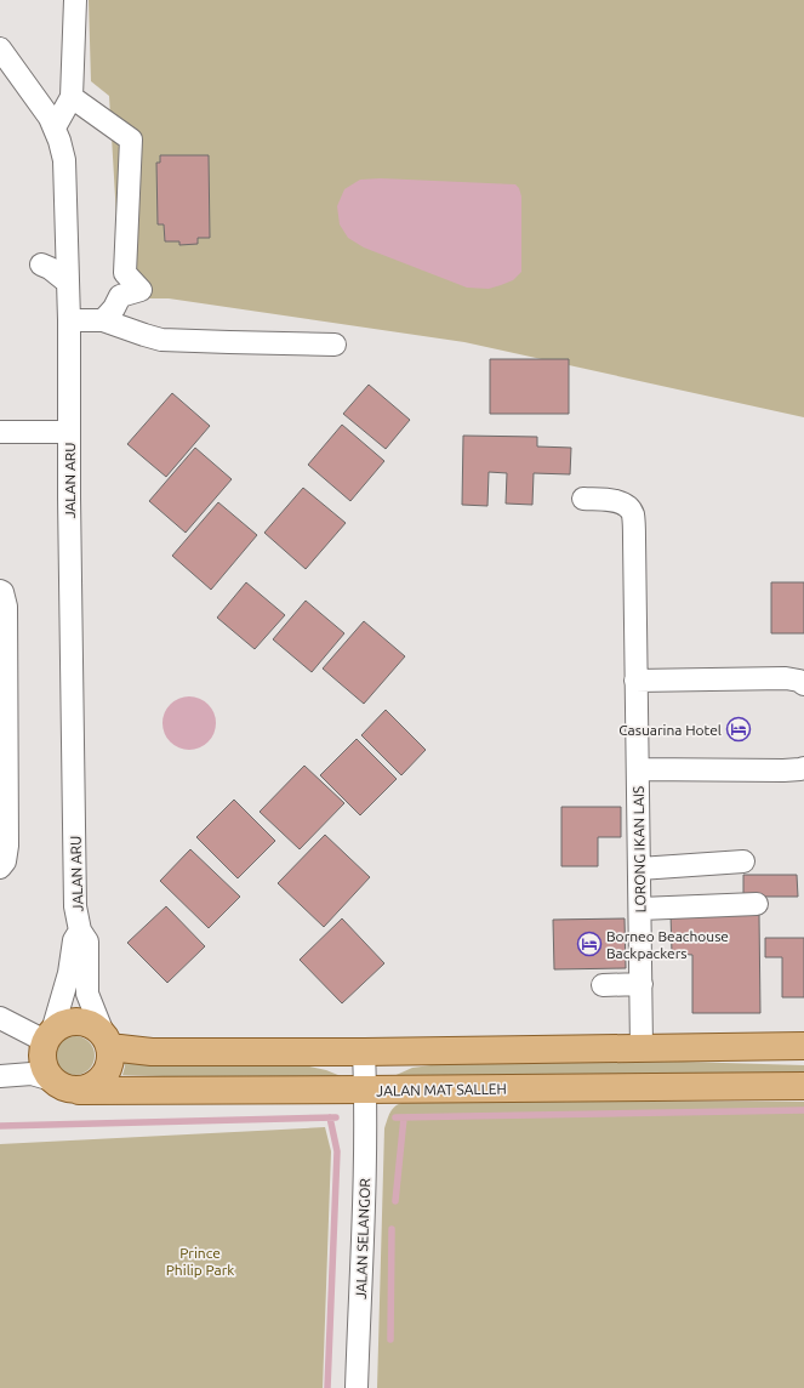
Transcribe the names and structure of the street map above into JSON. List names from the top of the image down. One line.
{"streets":{"main road":["JALAN MAT SALLEH"],"street":["JALAN ARU","LORONG IKAN LAIS","JALAN SELANGOR"]},"crossings":[["JALAN ARU","JALAN MAT SALLEH"],["JALAN MAT SALLEH","JALAN SELANGOR"]],"parks":["Prince Philip Park"],"places":{"hotel":["Casuarina Hotel","Borneo Beachouse Backpackers"]}}
